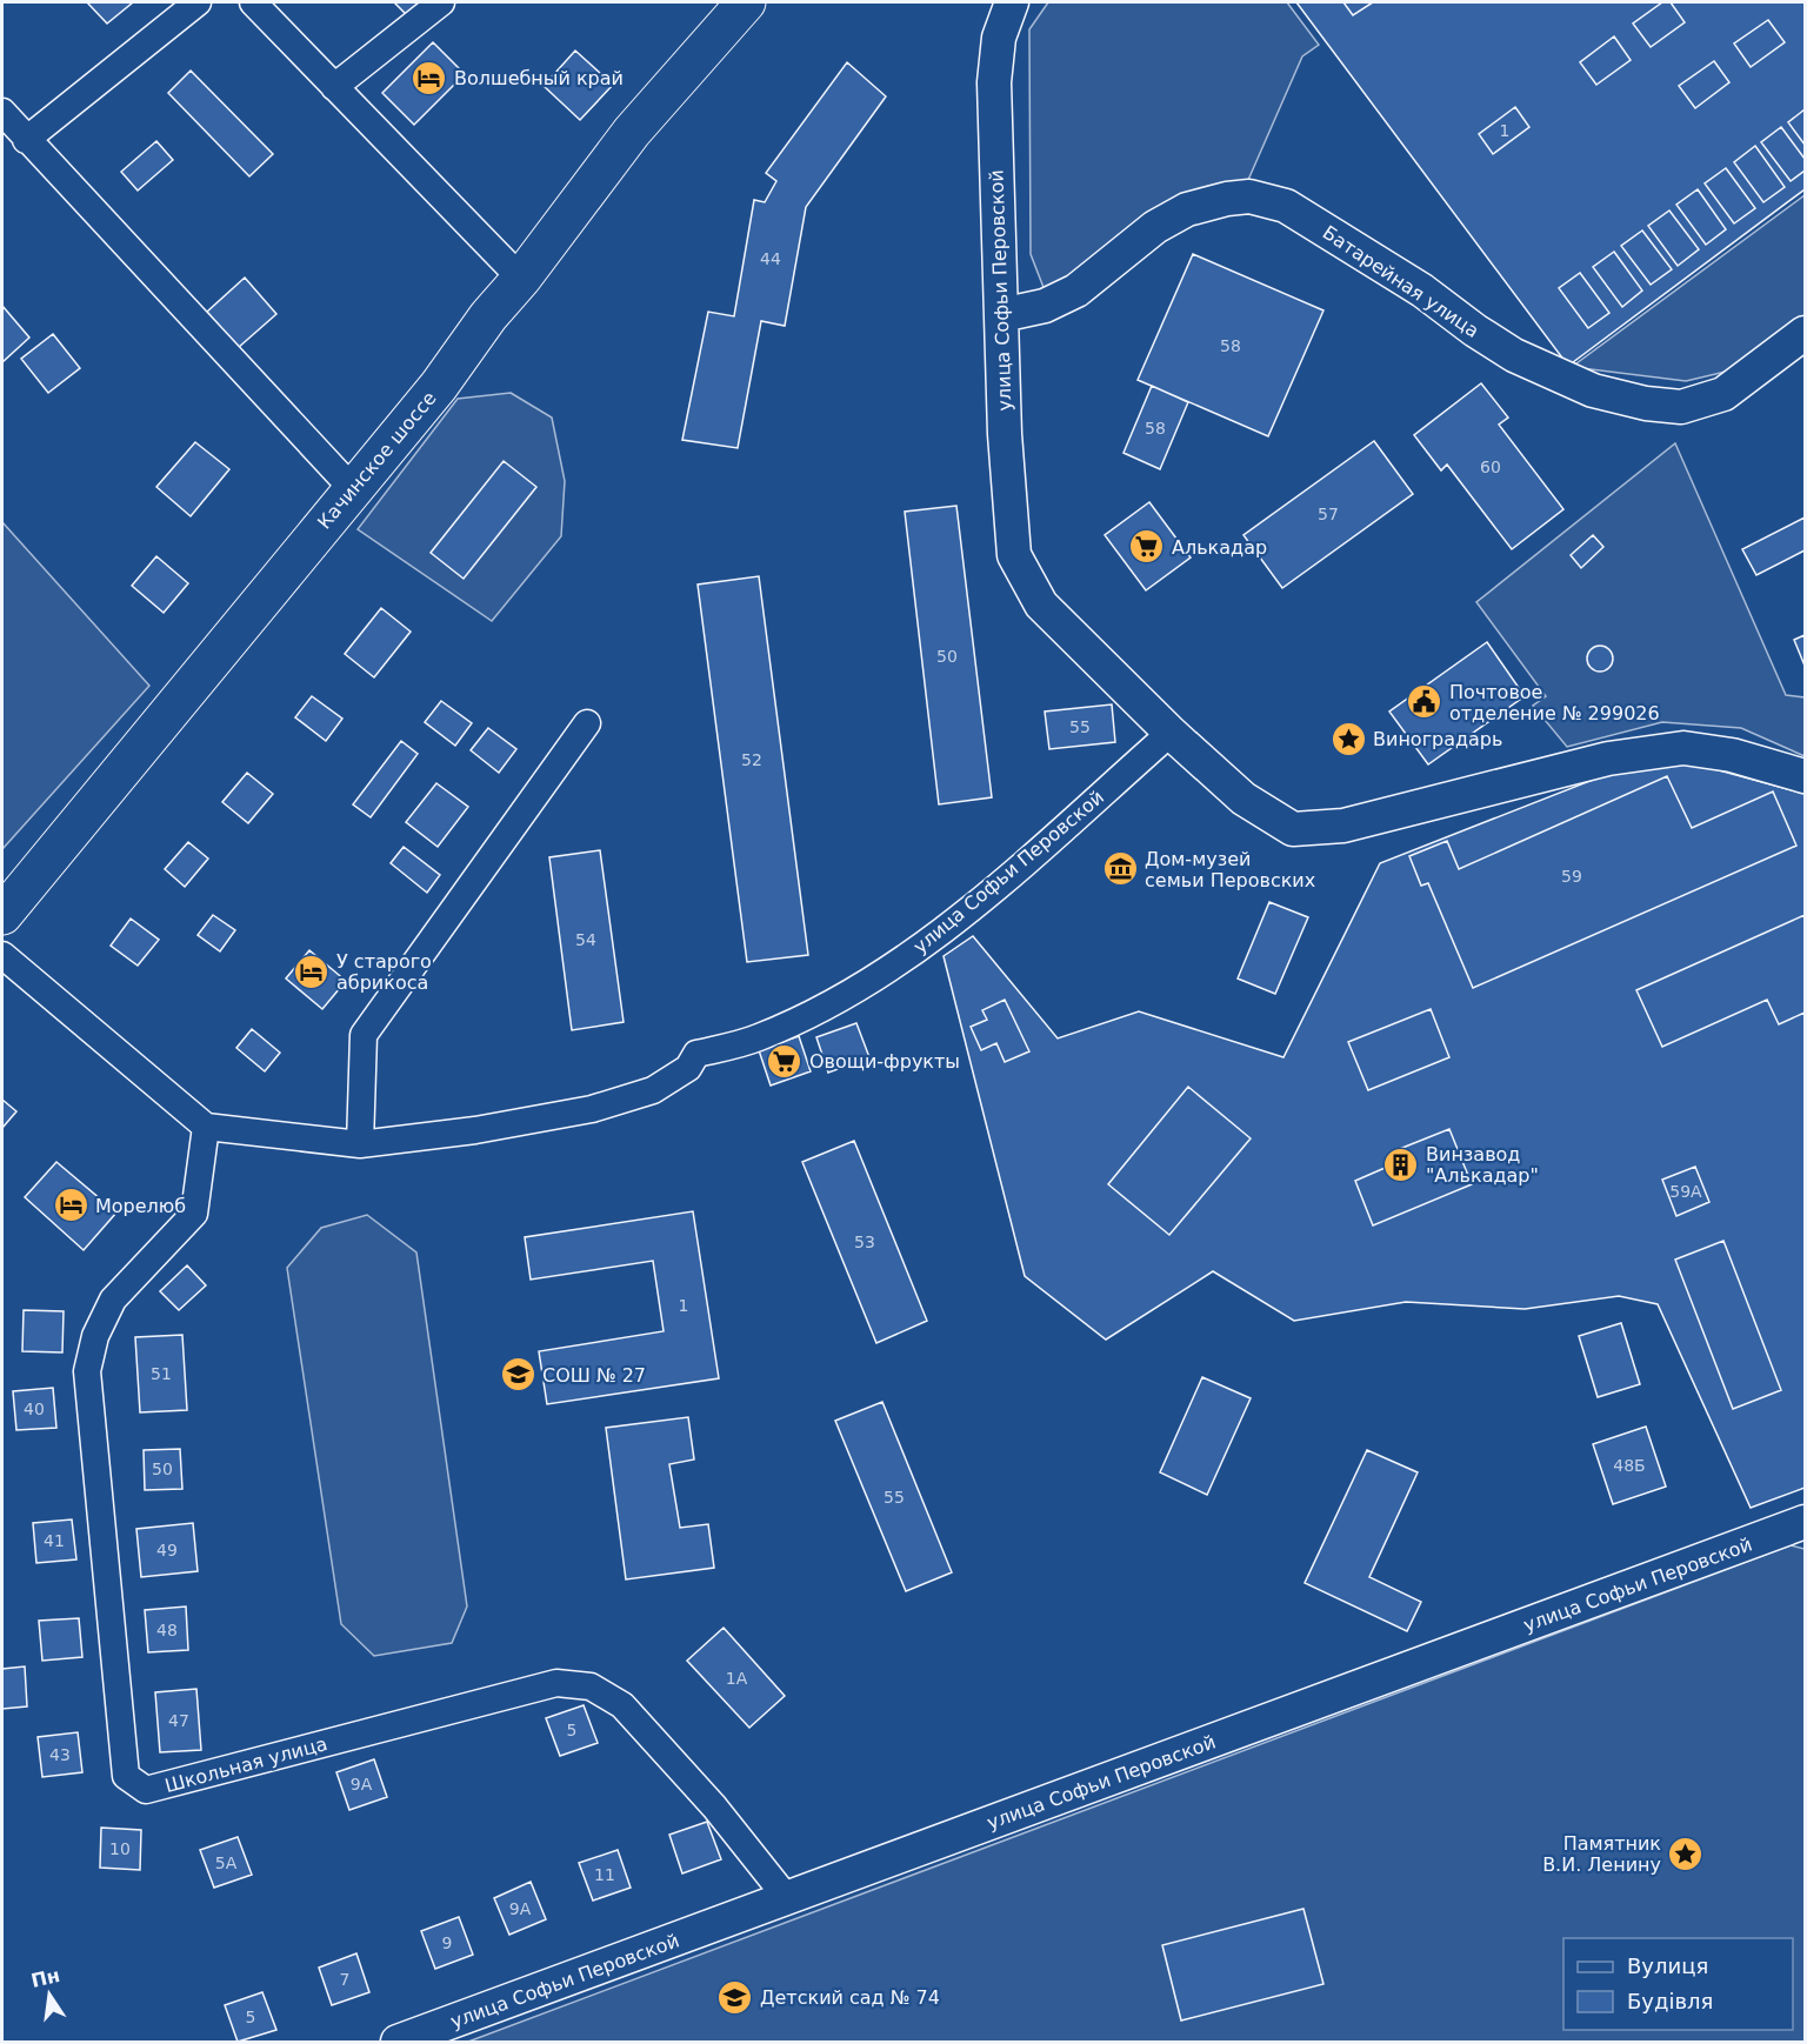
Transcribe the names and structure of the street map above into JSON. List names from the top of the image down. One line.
{"streets":{"main road":["Качинское шоссе"],"street":["Батарейная улица","улица Софьи Перовской","Школьная улица"]},"crossings":[["Батарейная улица","улица Софьи Перовской"],["улица Софьи Перовской","Школьная улица"]],"places":{"hotel":["Волшебный край","У старого абрикоса","Морелюб"],"supermarket":["Алькадар","Овощи-фрукты"],"public building":["Почтовое отделение № 299026"],"place":["Виноградарь","Памятник В.И. Ленину"],"museum":["Дом-музей семьи Перовских"],"building":["Винзавод \"Алькадар\""],"school or university":["СОШ № 27","Детский сад № 74"]},"house_numbers":["1","44","58","58","60","57","50","55","52","59","54","59А","53","1","51","40","48Б","50","55","41","49","48","1А","47","5","43","9А","10","5А","11","9А","9","7","5"],"legend":["Вулиця","Будівля"],"north":"top"}
